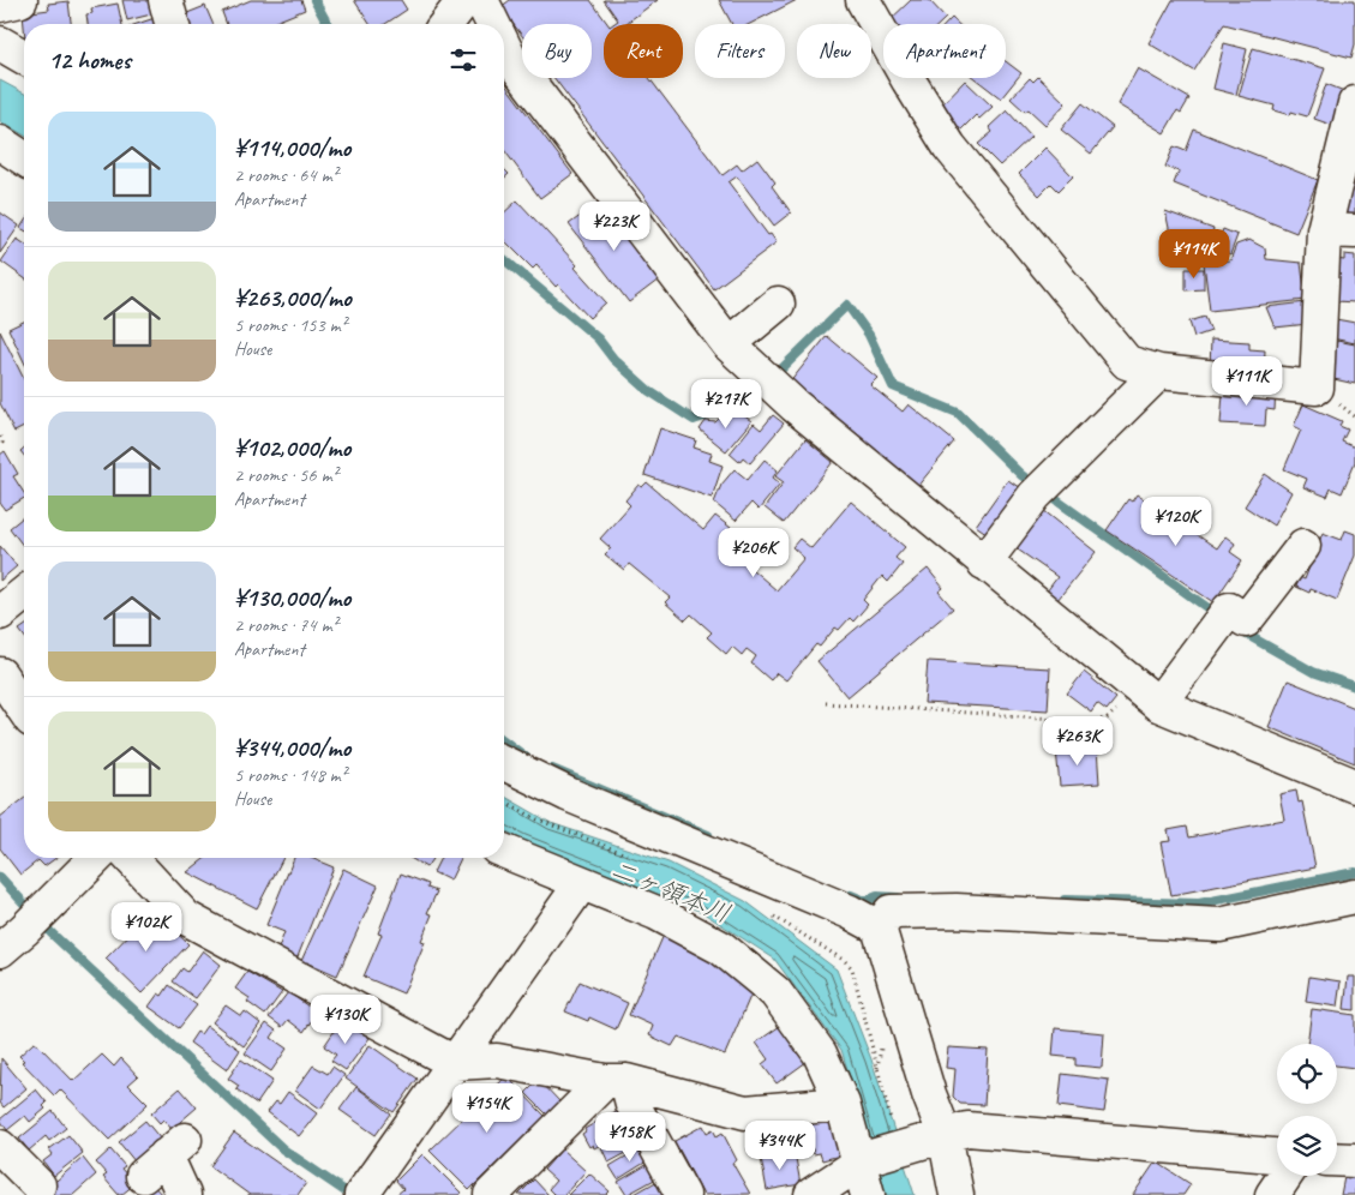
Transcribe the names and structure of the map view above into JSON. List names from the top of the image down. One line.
{"water":["二ヶ領本川"],"page":{"chip":["Buy","Rent","Filters","New","Apartment"],"heading":"12 homes","list":[{"name":"¥114,000/mo","note":"2 rooms · 64 m² · Apartment"},{"name":"¥263,000/mo","note":"5 rooms · 153 m² · House"},{"name":"¥102,000/mo","note":"2 rooms · 56 m² · Apartment"},{"name":"¥130,000/mo","note":"2 rooms · 74 m² · Apartment"},{"name":"¥344,000/mo","note":"5 rooms · 148 m² · House"}],"price":["¥223K","¥114K","¥111K","¥217K","¥120K","¥206K","¥263K","¥102K","¥130K","¥154K","¥158K","¥344K"]}}
